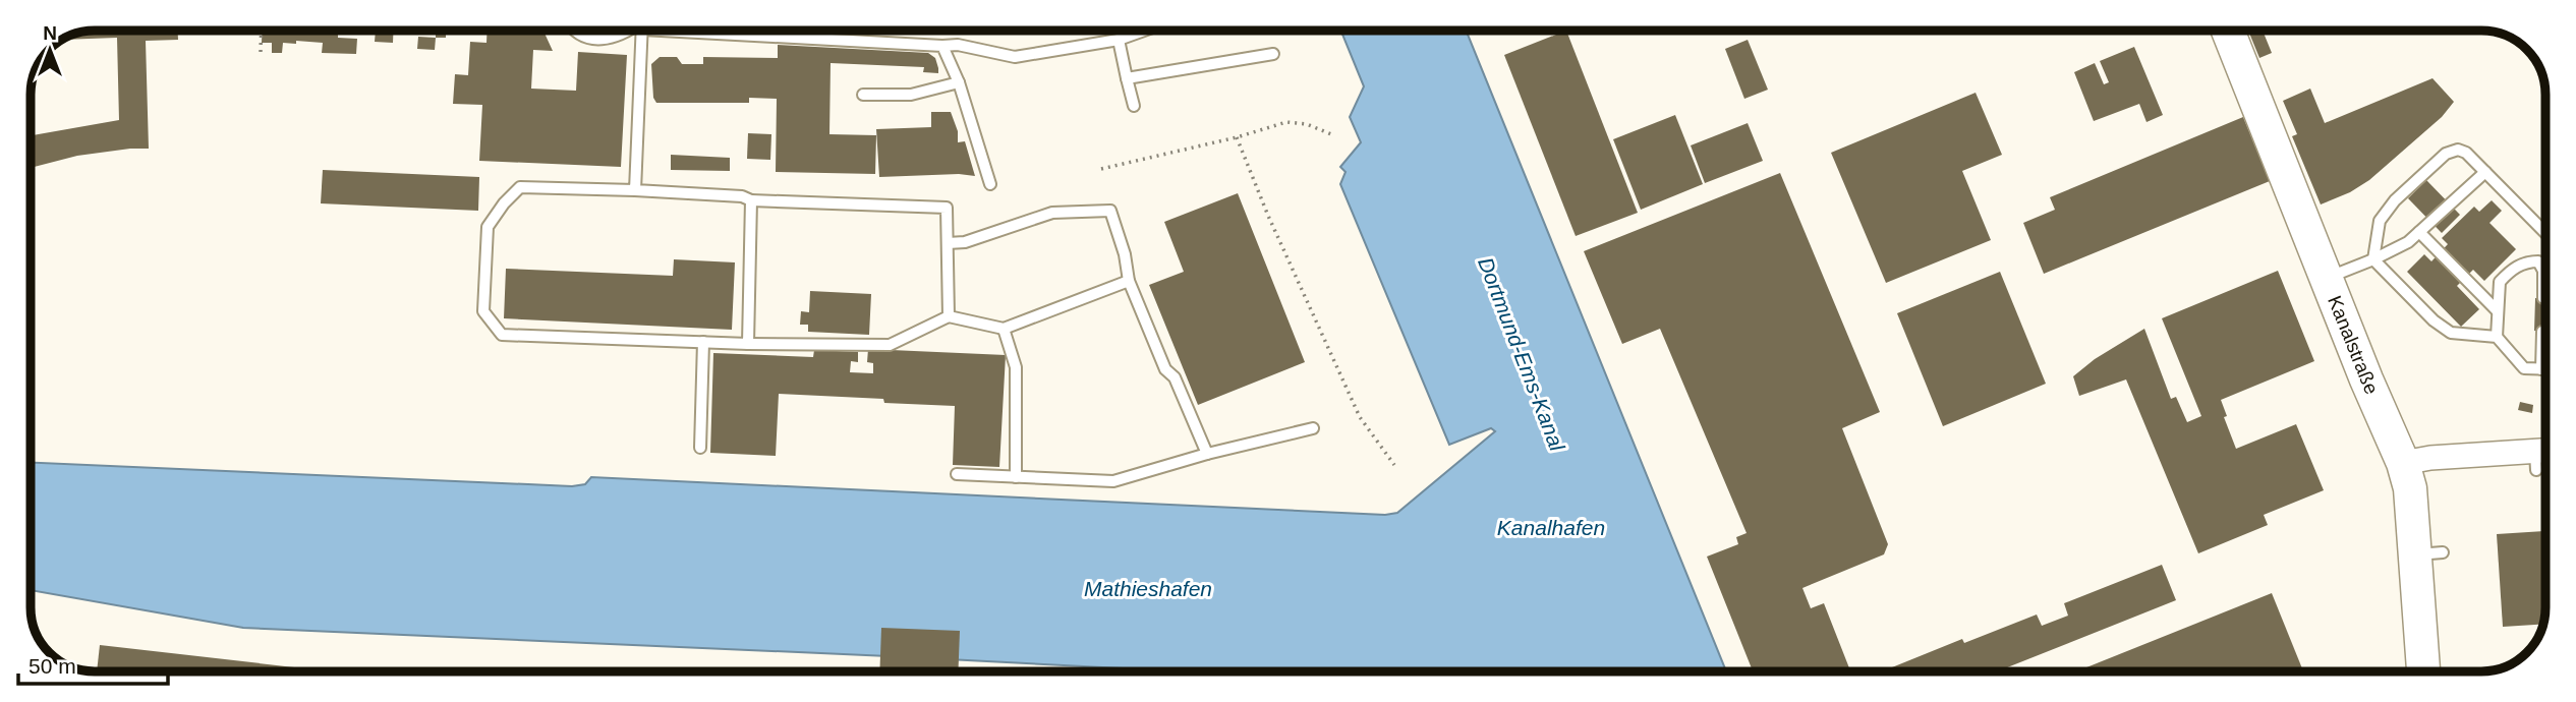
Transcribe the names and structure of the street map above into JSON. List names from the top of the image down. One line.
{"streets":{"main road":["Kanalstraße"]},"water":["Dortmund-Ems-Kanal","Kanalhafen","Mathieshafen"],"scale_bar":"50 m","north":"top"}
